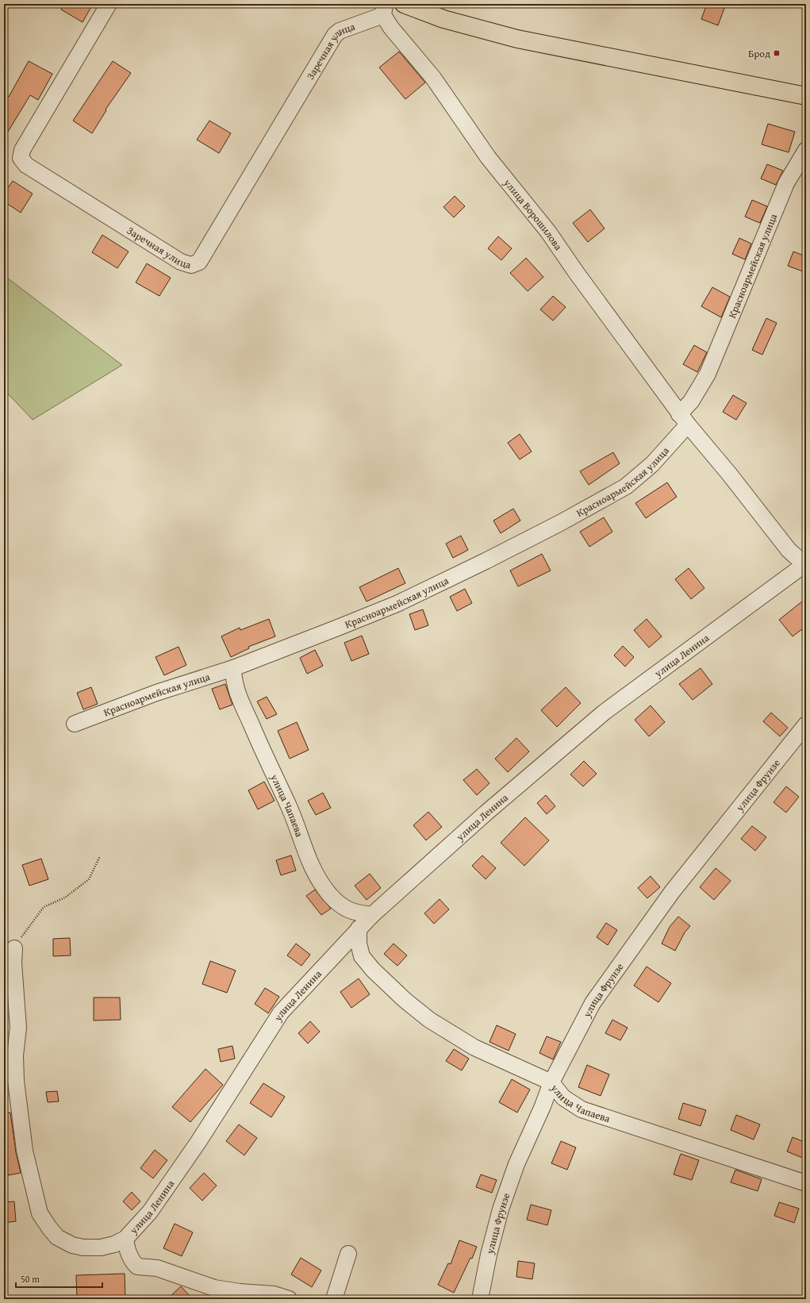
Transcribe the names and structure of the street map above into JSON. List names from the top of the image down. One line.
{"streets":{"street":["Заречная улица","улица Ворошилова","Красноармейская улица","улица Ленина","улица Фрунзе","улица Чапаева"]},"crossings":[["Заречная улица","улица Ворошилова"],["улица Ворошилова","Красноармейская улица"],["улица Ворошилова","улица Ленина"],["Красноармейская улица","улица Чапаева"],["улица Ленина","улица Чапаева"],["улица Фрунзе","улица Чапаева"]],"places":{"transit":["Брод"]},"scale_bar":"50 m"}
